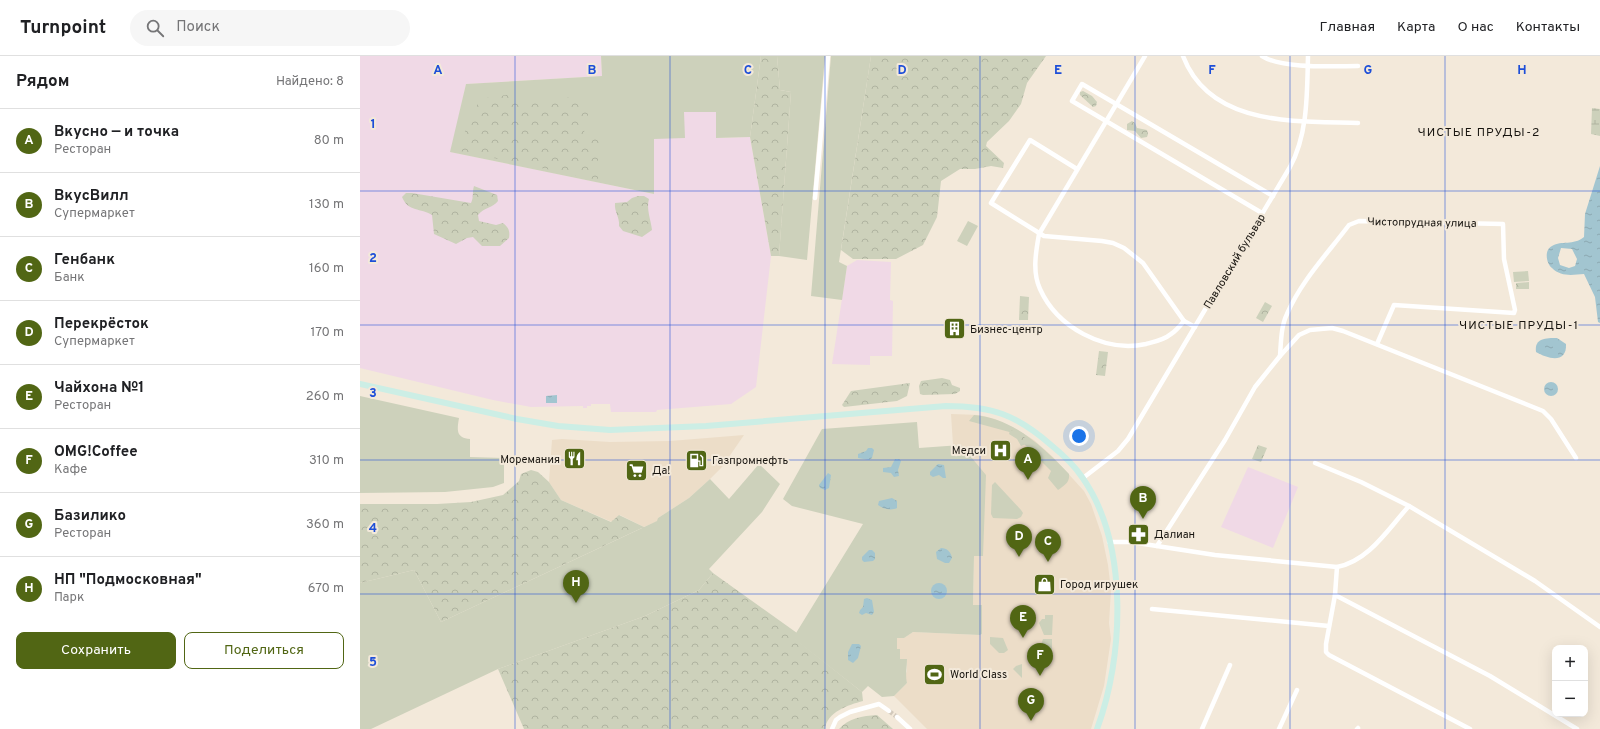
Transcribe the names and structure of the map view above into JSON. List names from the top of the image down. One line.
{"streets":{"street":["Чистопрудная улица","Павловский бульвар"]},"districts":["ЧИСТЫЕ ПРУДЫ-2","ЧИСТЫЕ ПРУДЫ-1"],"places":{"building":["Бизнес-центр"],"hospital":["Медси"],"restaurant":["Моремания"],"fuel station":["Газпромнефть"],"supermarket":["Да!"],"pharmacy":["Далиан"],"shop":["Город игрушек"],"sports":["World Class"]},"page":{"header":"Turnpoint","search":"Поиск","nav":["Главная","Карта","О нас","Контакты"],"heading":["Рядом","Найдено: 8"],"list":[{"mark":"A","name":"Вкусно — и точка","note":"Ресторан","value":"80 m"},{"mark":"B","name":"ВкусВилл","note":"Супермаркет","value":"130 m"},{"mark":"C","name":"Генбанк","note":"Банк","value":"160 m"},{"mark":"D","name":"Перекрёсток","note":"Супермаркет","value":"170 m"},{"mark":"E","name":"Чайхона №1","note":"Ресторан","value":"260 m"},{"mark":"F","name":"OMG!Coffee","note":"Кафе","value":"310 m"},{"mark":"G","name":"Базилико","note":"Ресторан","value":"360 m"},{"mark":"H","name":"НП \"Подмосковная\"","note":"Парк","value":"670 m"}],"pins":["A","B","D","C","H","E","F","G"],"buttons":["Сохранить","Поделиться"],"map_buttons":["+","−"]},"grid":{"columns":["A","B","C","D","E","F","G","H"],"rows":["1","2","3","4","5"]}}
